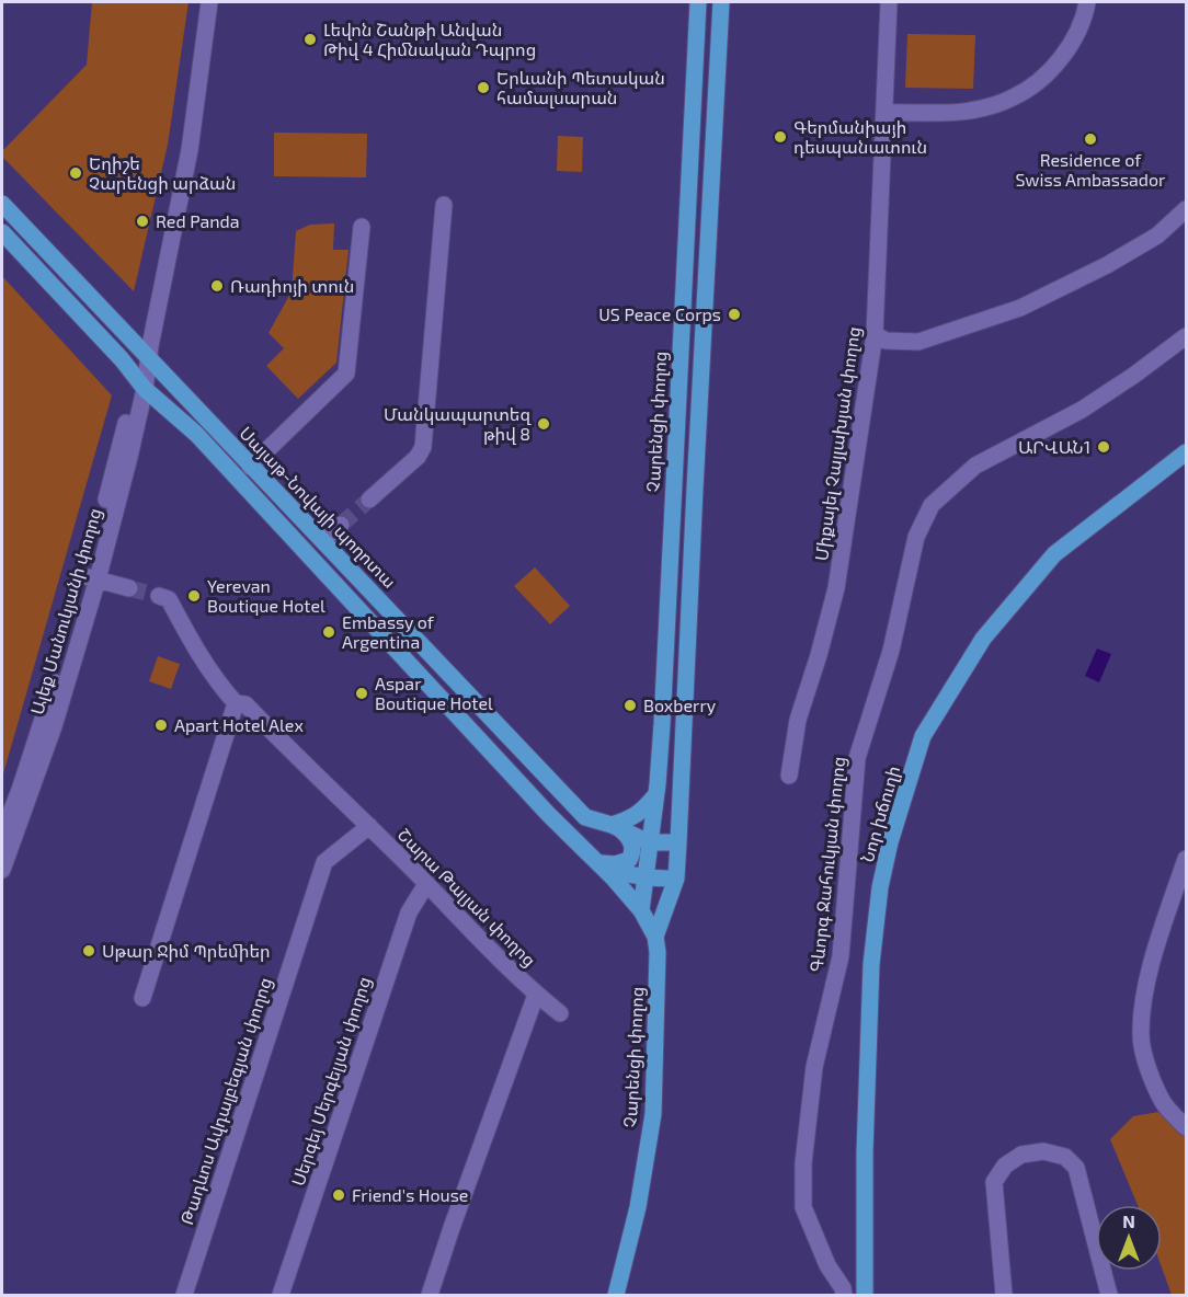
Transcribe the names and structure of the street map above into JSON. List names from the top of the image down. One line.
{"streets":{"main road":["Չարենցի փողոց","Սայաթ-Նովայի պողոտա","Նոր խճուղի"],"street":["Միքայել Չայլախյան փողոց","Ալեք Մանուկյանի փողոց","Գևորգ Ջահուկյան փողոց","Շարա Թալյան փողոց","Սերգեյ Մերգելյան փողոց","Թադևոս Ավդալբեգյան փողոց"]},"crossings":[["Չարենցի փողոց","Սայաթ-Նովայի պողոտա"],["Սայաթ-Նովայի պողոտա","Ալեք Մանուկյանի փողոց"],["Շարա Թալյան փողոց","Սերգեյ Մերգելյան փողոց"],["Շարա Թալյան փողոց","Թադևոս Ավդալբեգյան փողոց"]],"places":["Լեվոն Շանթի Անվան Թիվ 4 Հիմնական Դպրոց","Երևանի Պետական համալսարան","Գերմանիայի դեսպանատուն","Residence of Swiss Ambassador","Եղիշե Չարենցի արձան","Red Panda","Ռադիոյի տուն","US Peace Corps","Մանկապարտեզ թիվ 8","ԱՐՎԱՆ1","Yerevan Boutique Hotel","Embassy of Argentina","Aspar Boutique Hotel","Boxberry","Apart Hotel Alex","Սթար Ջիմ Պրեմիեր","Friend's House"],"north":"top"}
